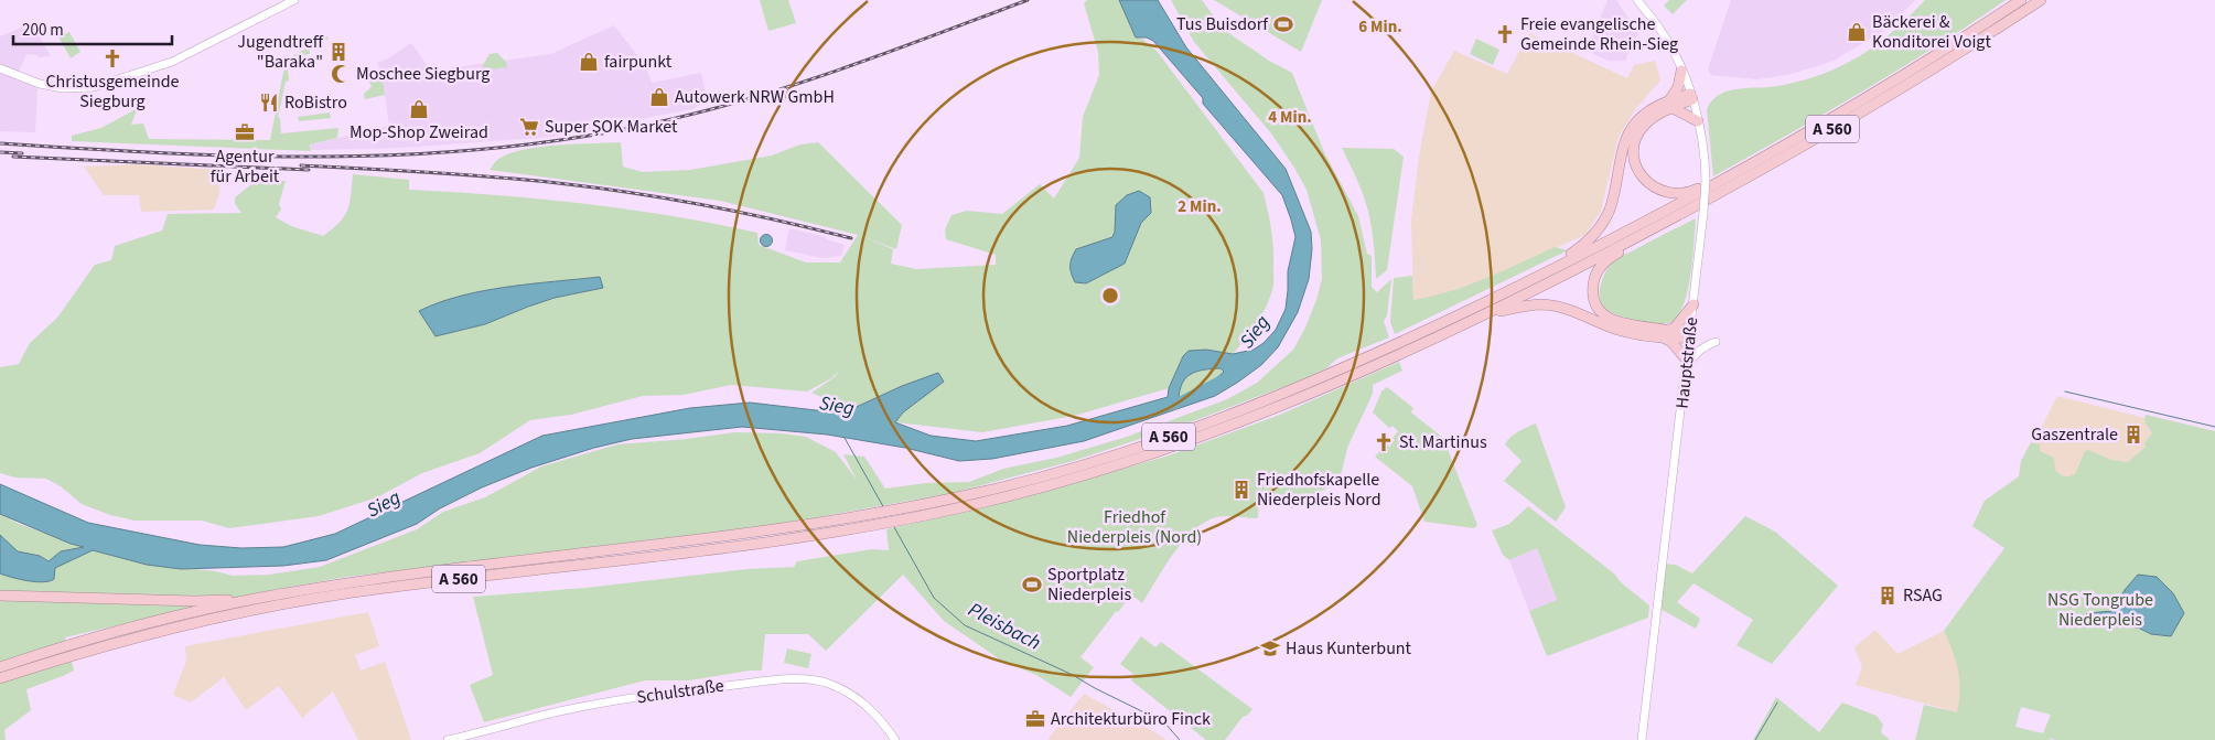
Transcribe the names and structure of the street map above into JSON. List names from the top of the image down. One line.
{"streets":{"highway":["A 560"],"main road":["Hauptstraße","Schulstraße"]},"water":["Sieg","Pleisbach"],"parks":["Friedhof Niederpleis (Nord)","NSG Tongrube Niederpleis"],"places":{"sports":["Tus Buisdorf","Sportplatz Niederpleis"],"shop":["Bäckerei & Konditorei Voigt","fairpunkt","Autowerk NRW GmbH","Mop-Shop Zweirad"],"church":["Freie evangelische Gemeinde Rhein-Sieg","Christusgemeinde Siegburg","St. Martinus"],"building":["Jugendtreff \"Baraka\"","Gaszentrale","Friedhofskapelle Niederpleis Nord","RSAG"],"mosque":["Moschee Siegburg"],"restaurant":["RoBistro"],"supermarket":["Super ŞOK Market"],"office":["Agentur für Arbeit","Architekturbüro Finck"],"school or university":["Haus Kunterbunt"]},"scale_bar":"200 m","rings":["6 Min.","4 Min.","2 Min."]}
